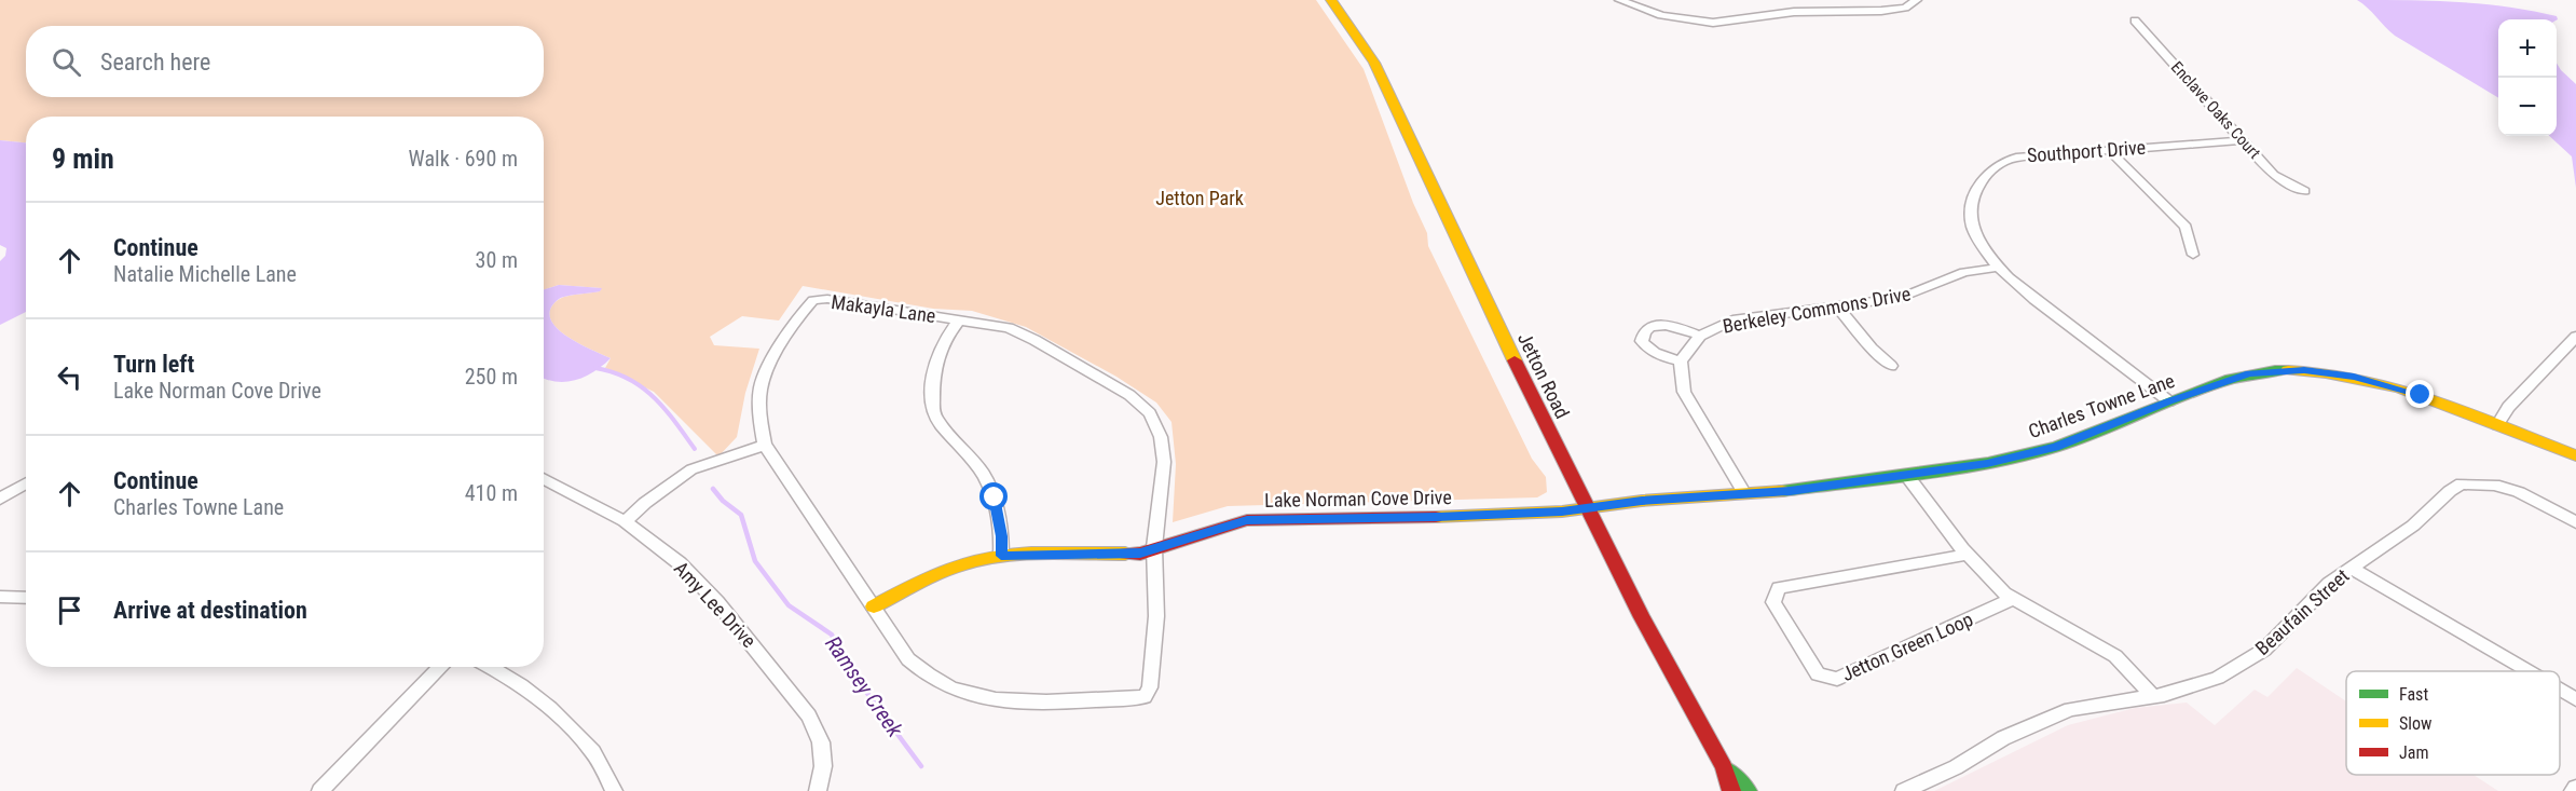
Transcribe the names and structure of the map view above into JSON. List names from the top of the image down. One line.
{"streets":{"street":["Enclave Oaks Court","Southport Drive","Makayla Lane","Berkeley Commons Drive","Jetton Road","Charles Towne Lane","Lake Norman Cove Drive","Amy Lee Drive","Beaufain Street","Jetton Green Loop"]},"crossings":[["Enclave Oaks Court","Southport Drive"],["Southport Drive","Berkeley Commons Drive"],["Southport Drive","Charles Towne Lane"],["Makayla Lane","Lake Norman Cove Drive"],["Jetton Road","Charles Towne Lane"],["Jetton Road","Lake Norman Cove Drive"],["Charles Towne Lane","Lake Norman Cove Drive"]],"water":["Ramsey Creek"],"parks":["Jetton Park"],"legend":["Fast","Slow","Jam"],"page":{"map_buttons":["+","−"],"search":"Search here","heading":["9 min","Walk · 690 m"],"list":[["Continue","Natalie Michelle Lane","30 m"],["Turn left","Lake Norman Cove Drive","250 m"],["Continue","Charles Towne Lane","410 m"],"Arrive at destination"]}}
